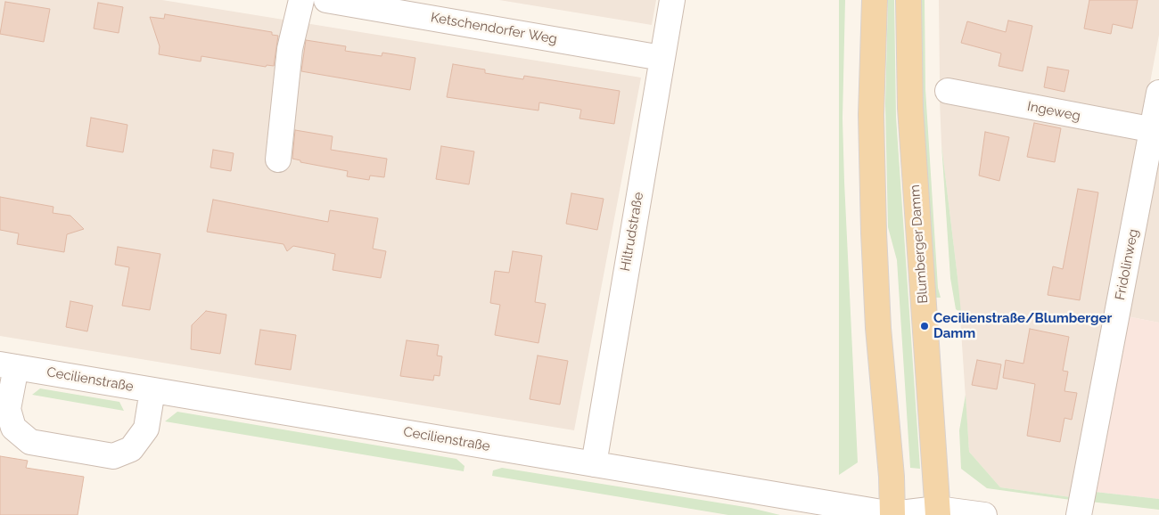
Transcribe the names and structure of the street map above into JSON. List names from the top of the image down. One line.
{"streets":{"main road":["Blumberger Damm"],"street":["Ketschendorfer Weg","Ingeweg","Hiltrudstraße","Fridolinweg","Cecilienstraße"]},"crossings":[["Ketschendorfer Weg","Hiltrudstraße"],["Ingeweg","Fridolinweg"],["Hiltrudstraße","Cecilienstraße"],["Blumberger Damm","Cecilienstraße"]],"places":["Cecilienstraße/Blumberger Damm"]}
